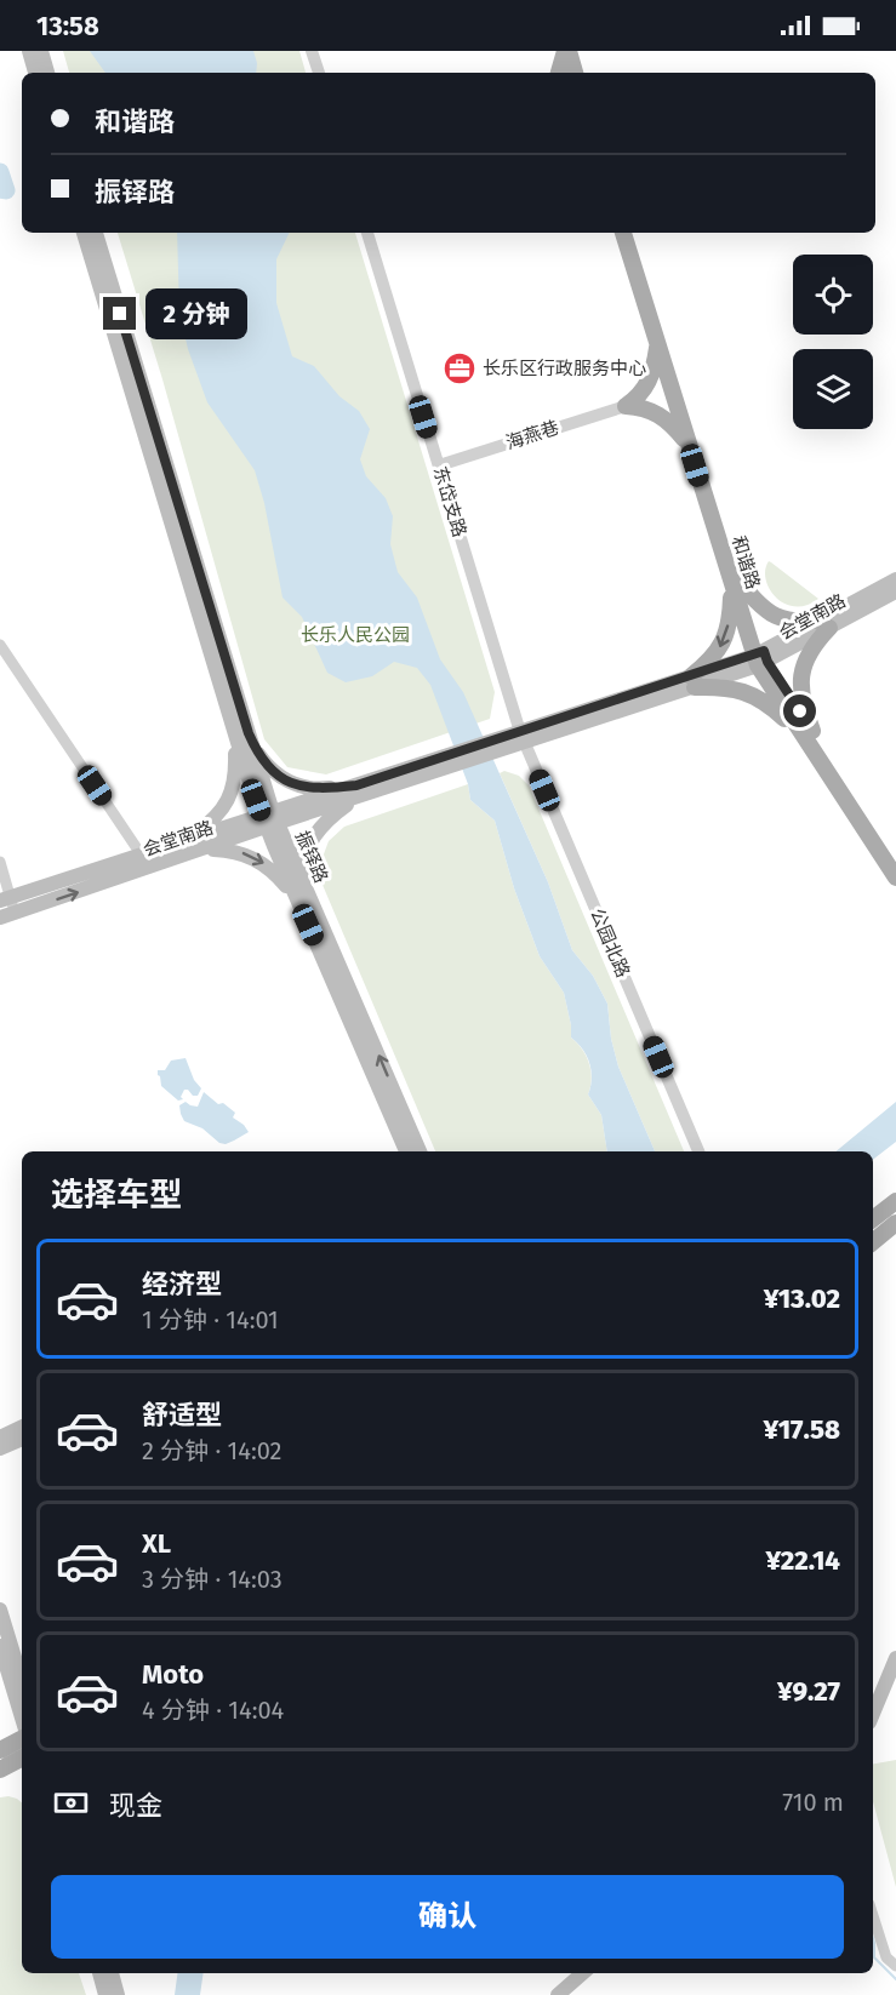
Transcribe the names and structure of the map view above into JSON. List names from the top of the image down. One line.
{"streets":{"main road":["和谐路","会堂南路","振铎路"],"street":["海燕巷","东岱支路","公园北路"]},"crossings":[["海燕巷","东岱支路"],["东岱支路","会堂南路"],["东岱支路","公园北路"],["和谐路","会堂南路"],["会堂南路","振铎路"],["会堂南路","公园北路"]],"parks":["长乐人民公园"],"places":{"office":["长乐区行政服务中心"]},"page":{"status":"13:58","banner":["和谐路","振铎路"],"bubble":"2 分钟","heading":"选择车型","list":[{"name":"经济型","note":"1 分钟 · 14:01","value":"¥13.02"},{"name":"舒适型","note":"2 分钟 · 14:02","value":"¥17.58"},{"name":"XL","note":"3 分钟 · 14:03","value":"¥22.14"},{"name":"Moto","note":"4 分钟 · 14:04","value":"¥9.27"}],"pay":["现金","710 m"],"buttons":"确认"}}
